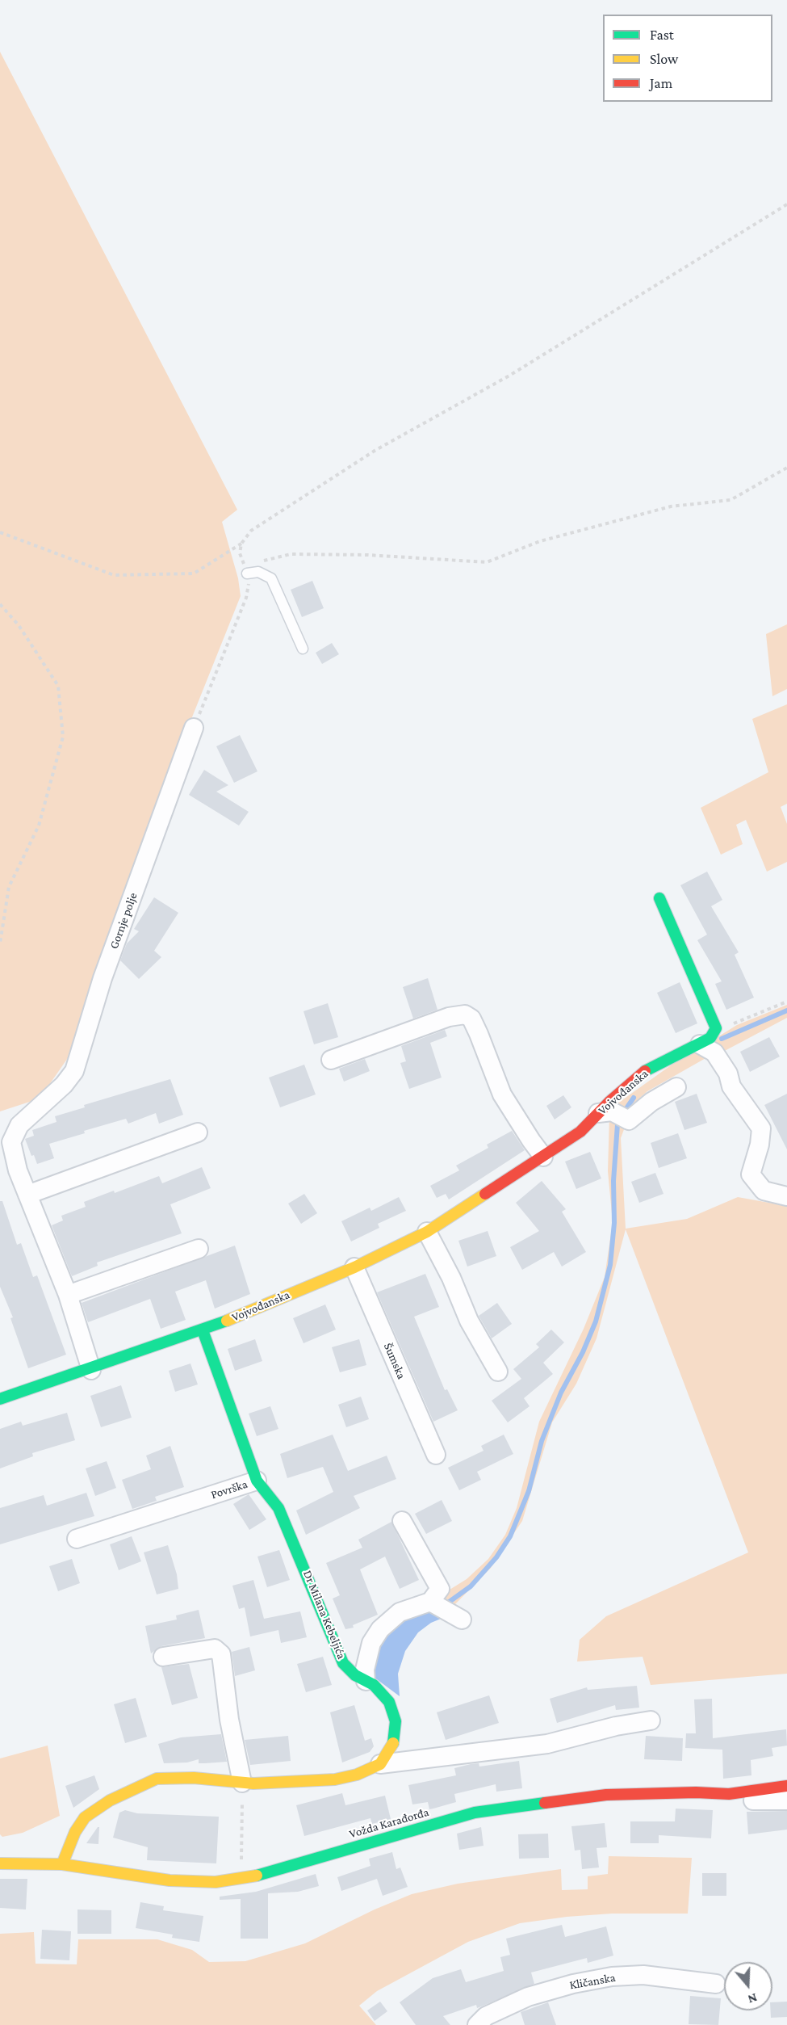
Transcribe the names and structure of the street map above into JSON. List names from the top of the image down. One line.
{"streets":{"street":["Gornje polje","Vojvođanska","Šumska","Površka","Dr Milana Kebeljića","Vožda Karađorđa","Kličanska"]},"crossings":[["Vojvođanska","Šumska"],["Vojvođanska","Površka"],["Površka","Dr Milana Kebeljića"]],"legend":["Fast","Slow","Jam"],"north":"bottom"}
